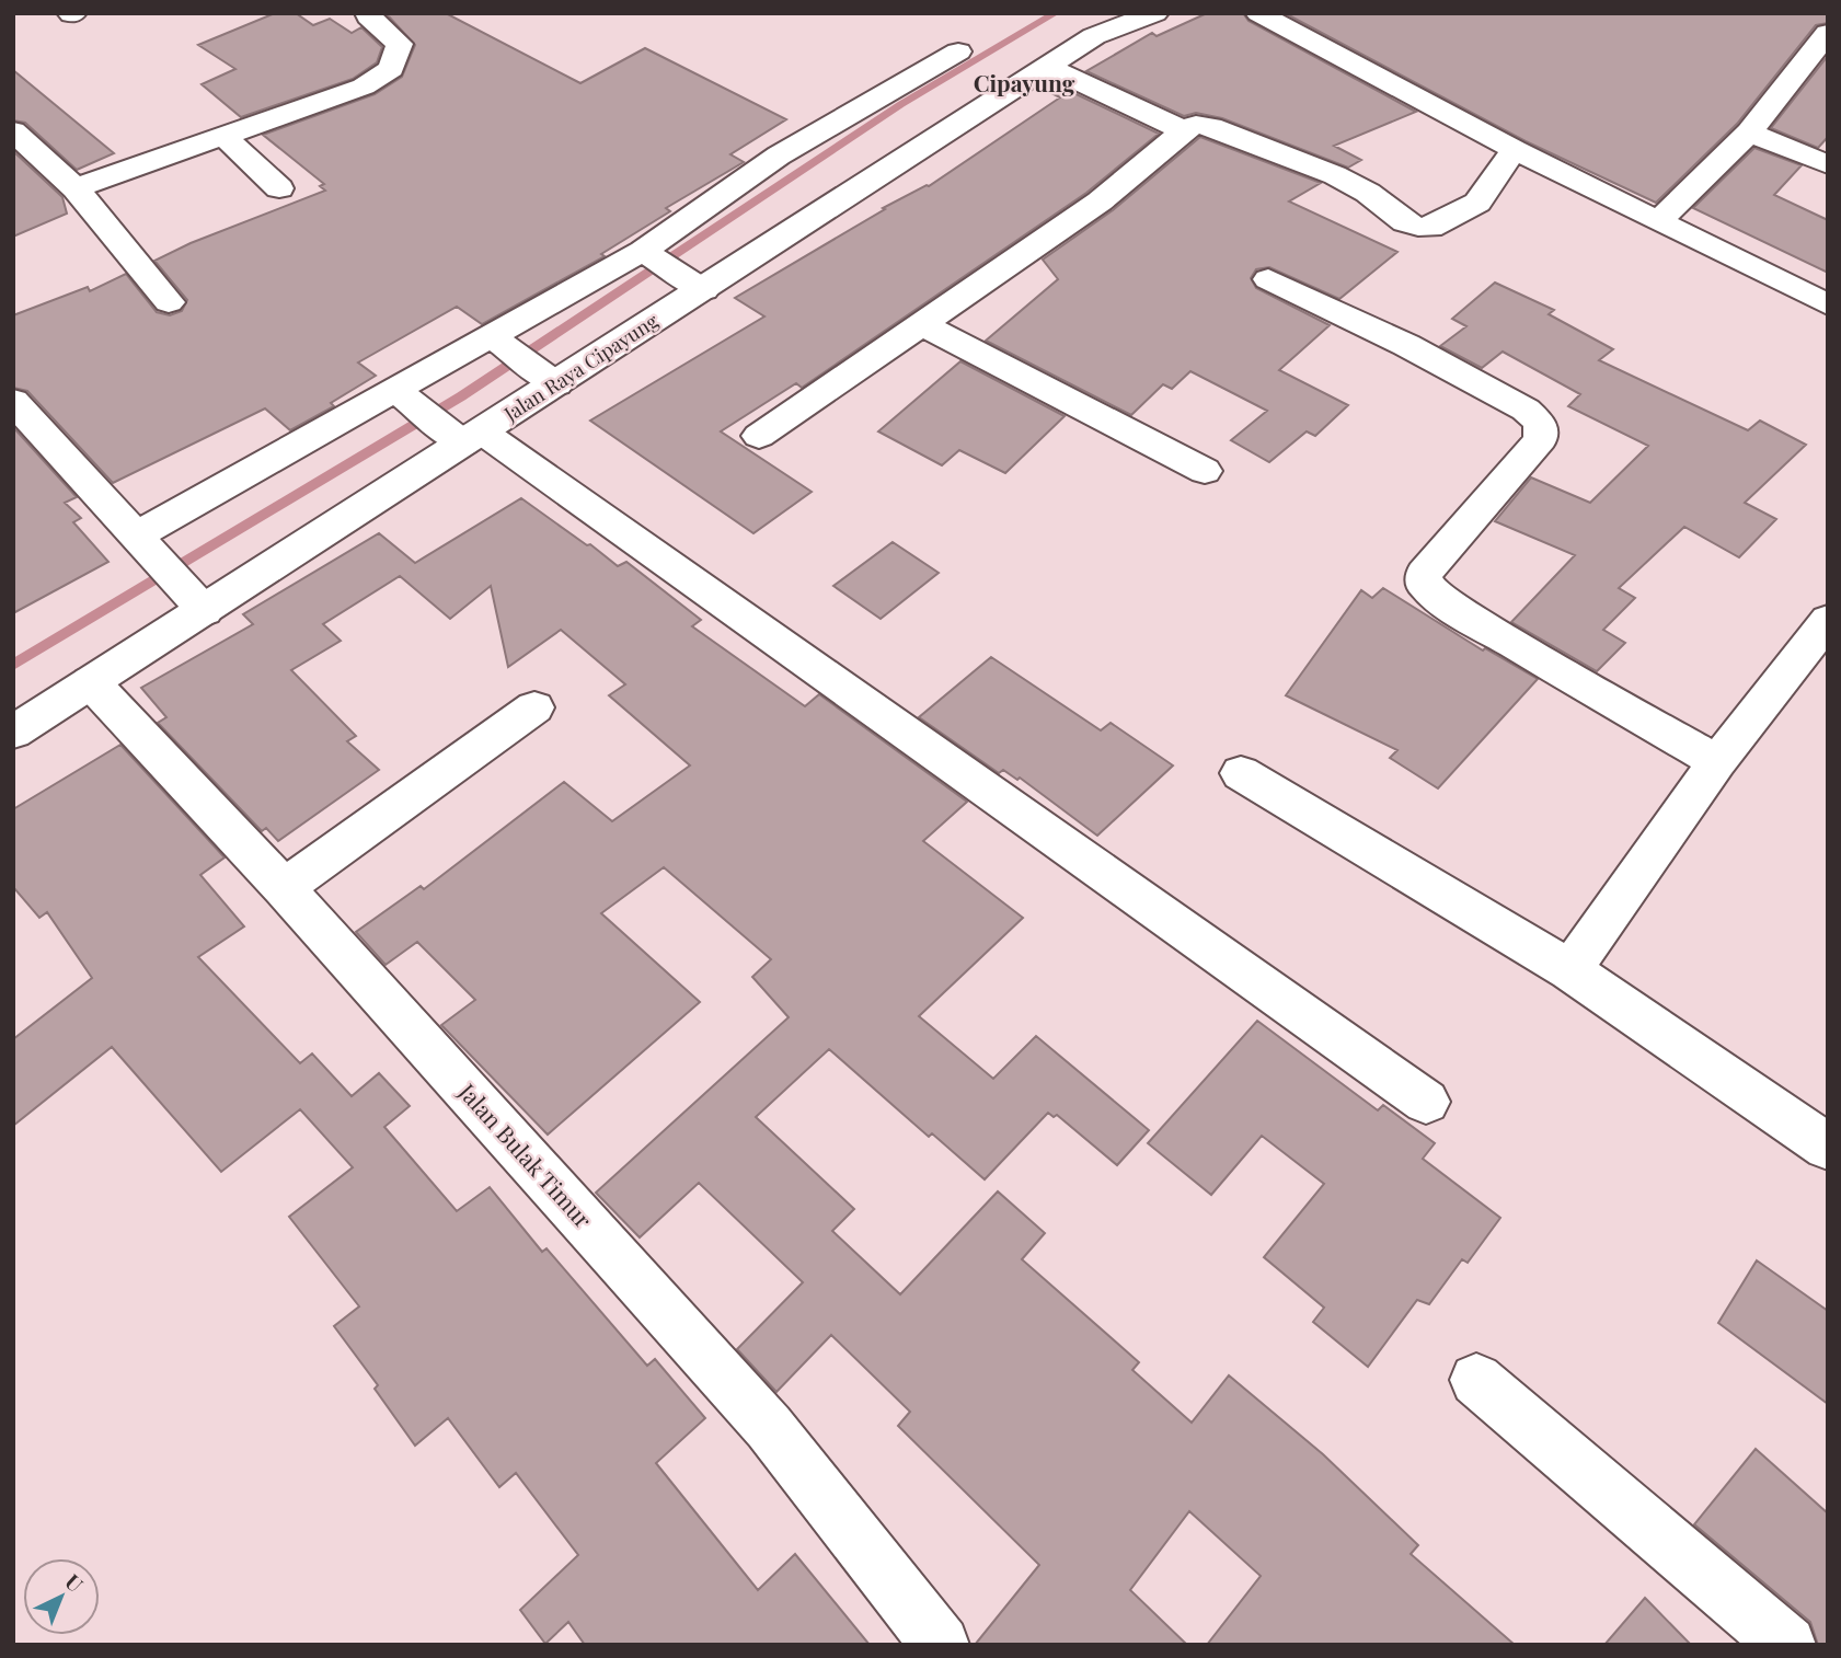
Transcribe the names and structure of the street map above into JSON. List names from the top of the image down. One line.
{"streets":{"street":["Jalan Raya Cipayung","Jalan Bulak Timur"]},"crossings":[["Jalan Raya Cipayung","Jalan Bulak Timur"]],"districts":["Cipayung"],"north":"top right"}
